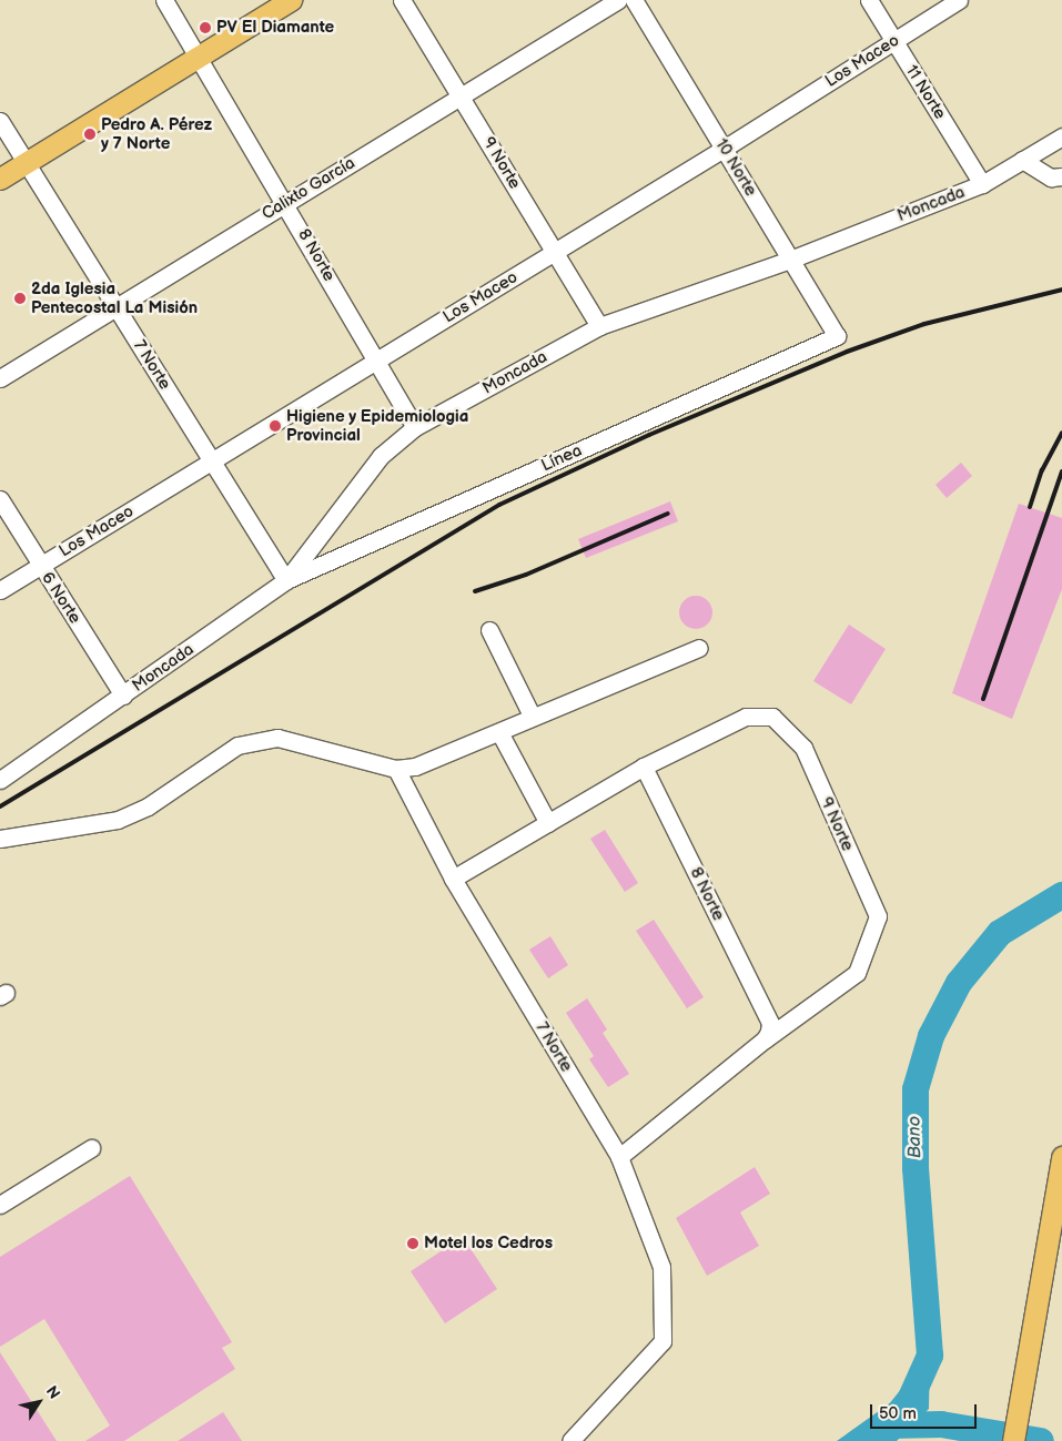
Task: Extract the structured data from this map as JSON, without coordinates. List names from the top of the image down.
{
  "streets": {
    "street": [
      "Los Maceo",
      "11 Norte",
      "9 Norte",
      "10 Norte",
      "Calixto García",
      "Moncada",
      "8 Norte",
      "7 Norte",
      "Línea",
      "6 Norte"
    ]
  },
  "crossings": [
    ["Los Maceo", "11 Norte"],
    ["Los Maceo", "9 Norte"],
    ["Los Maceo", "10 Norte"],
    ["Los Maceo", "8 Norte"],
    ["Los Maceo", "7 Norte"],
    ["Los Maceo", "6 Norte"],
    ["11 Norte", "Moncada"],
    ["9 Norte", "Calixto García"],
    ["9 Norte", "Moncada"],
    ["9 Norte", "8 Norte"],
    ["9 Norte", "7 Norte"],
    ["10 Norte", "Moncada"],
    ["10 Norte", "Línea"],
    ["Calixto García", "8 Norte"],
    ["Calixto García", "7 Norte"],
    ["Moncada", "8 Norte"],
    ["Moncada", "7 Norte"],
    ["Moncada", "Línea"],
    ["Moncada", "6 Norte"],
    ["7 Norte", "Línea"]
  ],
  "water": ["Bano"],
  "places": [
    "PV El Diamante",
    "Pedro A. Pérez y 7 Norte",
    "2da Iglesia Pentecostal La Misión",
    "Higiene y Epidemiologia Provincial",
    "Motel los Cedros"
  ],
  "scale_bar": "50 m",
  "north": "top right"
}
